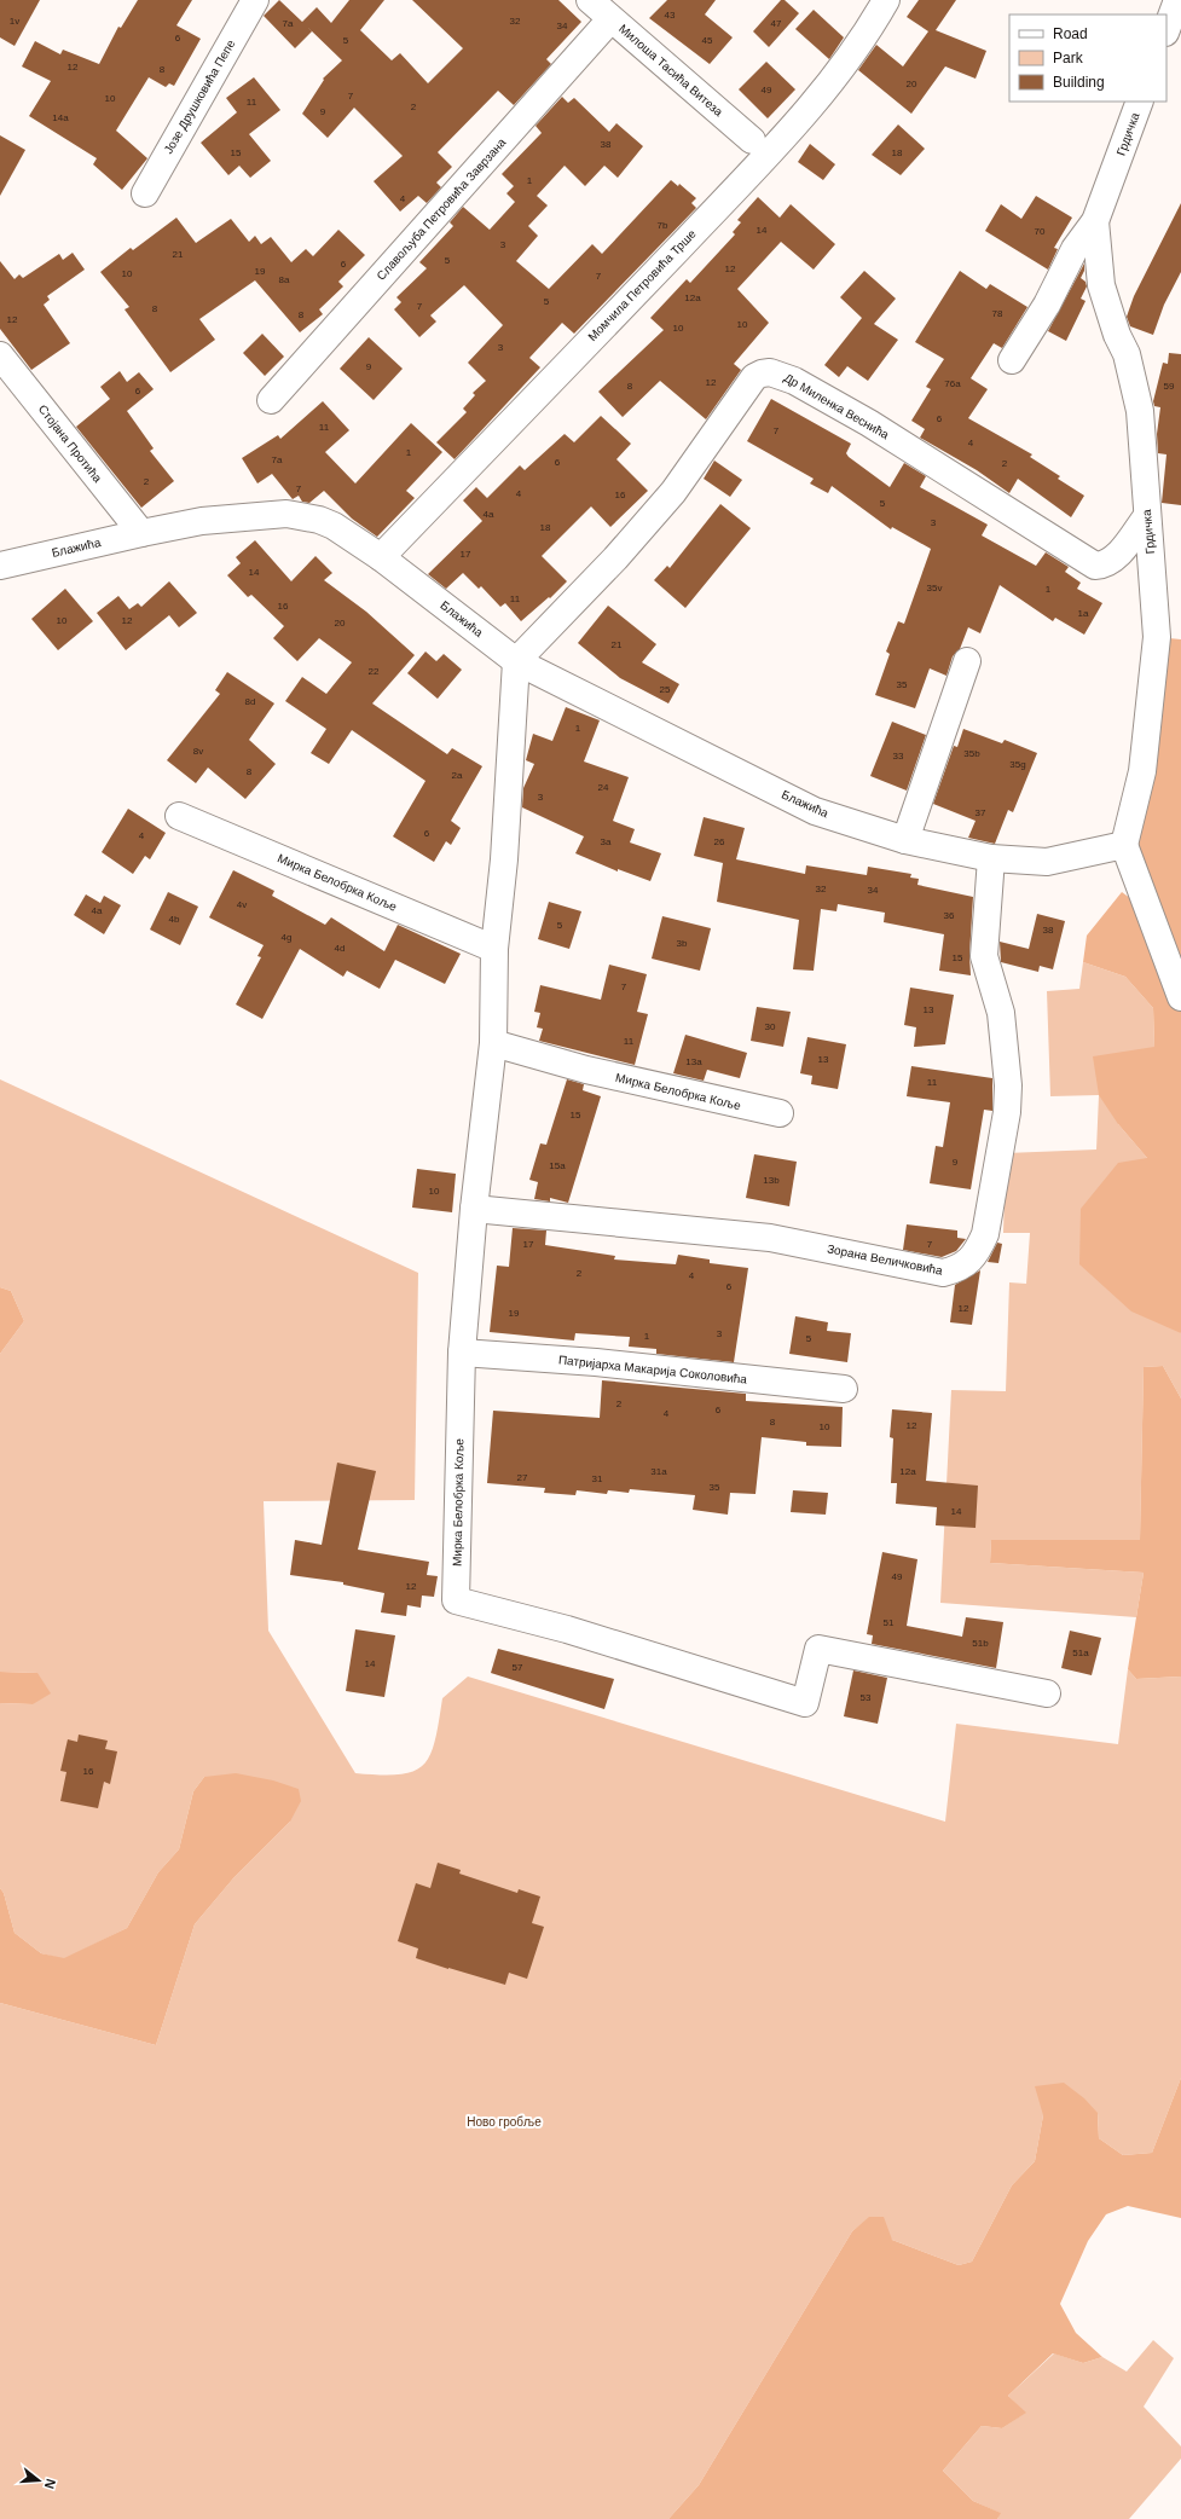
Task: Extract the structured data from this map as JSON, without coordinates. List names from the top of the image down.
{
  "streets": {
    "street": [
      "Милоша Тасића Витеза",
      "Јозе Друшковића Пепе",
      "Грдичка",
      "Славољуба Петровића Заврзана",
      "Момчила Петровића Трше",
      "Др Миленка Веснића",
      "Стојана Протића",
      "Блажића",
      "Мирка Белобрка Коље",
      "Зорана Величковића",
      "Патријарха Макарија Соколовића"
    ]
  },
  "crossings": [
    ["Милоша Тасића Витеза", "Славољуба Петровића Заврзана"],
    ["Грдичка", "Др Миленка Веснића"],
    ["Грдичка", "Блажића"],
    ["Момчила Петровића Трше", "Блажића"],
    ["Др Миленка Веснића", "Блажића"],
    ["Др Миленка Веснића", "Мирка Белобрка Коље"],
    ["Стојана Протића", "Блажића"],
    ["Блажића", "Мирка Белобрка Коље"],
    ["Блажића", "Зорана Величковића"],
    ["Мирка Белобрка Коље", "Зорана Величковића"],
    ["Мирка Белобрка Коље", "Патријарха Макарија Соколовића"]
  ],
  "parks": ["Ново гробље"],
  "house_numbers": [
    "43",
    "1v",
    "32",
    "7a",
    "47",
    "34",
    "6",
    "5",
    "45",
    "12",
    "8",
    "20",
    "49",
    "7",
    "10",
    "11",
    "2",
    "9",
    "14a",
    "38",
    "15",
    "18",
    "1",
    "4",
    "7b",
    "14",
    "70",
    "3",
    "21",
    "5",
    "6",
    "12",
    "19",
    "10",
    "7",
    "8a",
    "12a",
    "5",
    "7",
    "8",
    "78",
    "8",
    "12",
    "10",
    "10",
    "3",
    "9",
    "12",
    "76a",
    "8",
    "59",
    "6",
    "6",
    "11",
    "7",
    "4",
    "1",
    "7a",
    "6",
    "2",
    "2",
    "7",
    "4",
    "16",
    "5",
    "4a",
    "3",
    "18",
    "17",
    "14",
    "35v",
    "1",
    "11",
    "16",
    "1a",
    "10",
    "12",
    "20",
    "21",
    "22",
    "35",
    "25",
    "8d",
    "1",
    "8v",
    "35b",
    "33",
    "35g",
    "8",
    "2a",
    "24",
    "3",
    "37",
    "6",
    "4",
    "3a",
    "26",
    "32",
    "34",
    "4v",
    "4a",
    "36",
    "4b",
    "5",
    "38",
    "4g",
    "3b",
    "4d",
    "15",
    "7",
    "13",
    "30",
    "11",
    "13",
    "13a",
    "11",
    "15",
    "9",
    "15a",
    "13b",
    "10",
    "17",
    "7",
    "2",
    "4",
    "6",
    "12",
    "19",
    "3",
    "1",
    "5",
    "2",
    "6",
    "4",
    "8",
    "12",
    "10",
    "31a",
    "12a",
    "27",
    "31",
    "35",
    "14",
    "49",
    "12",
    "51",
    "51b",
    "51a",
    "14",
    "57",
    "53",
    "16"
  ],
  "legend": ["Road", "Park", "Building"],
  "north": "right"
}
